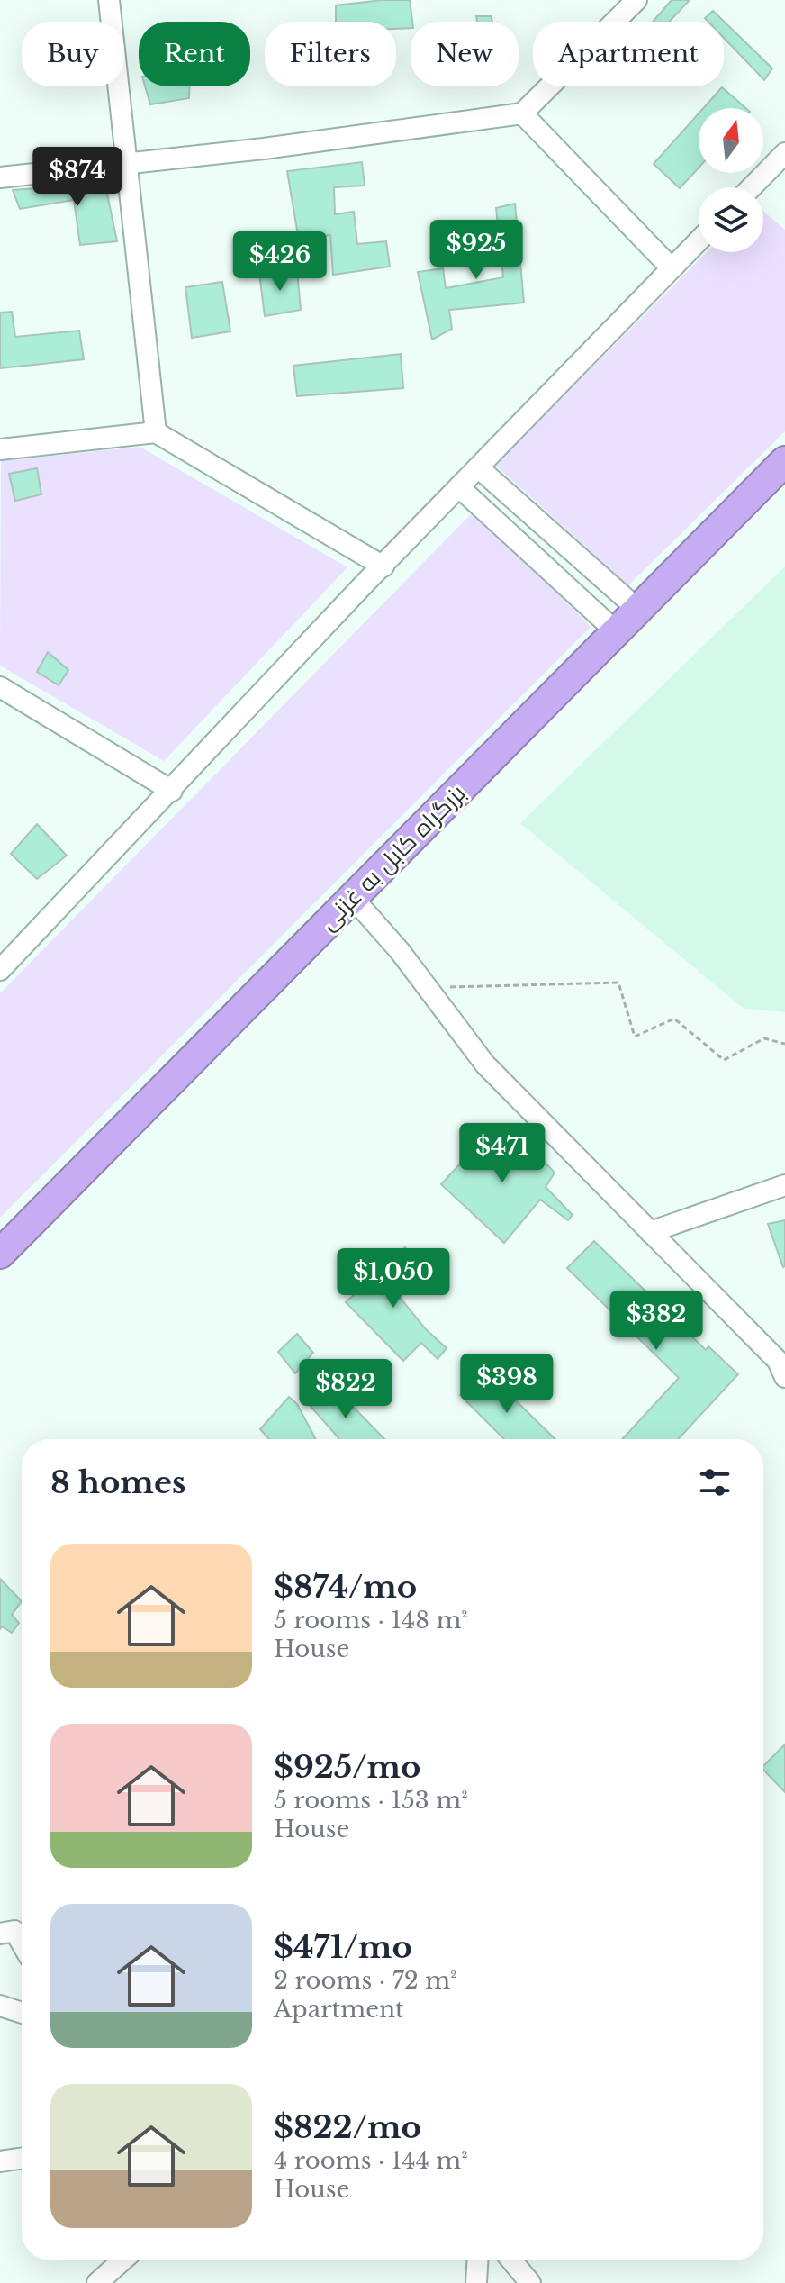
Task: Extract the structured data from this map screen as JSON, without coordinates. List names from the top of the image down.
{
  "streets": {
    "highway": ["بزرگراه کابل به غزنی"]
  },
  "north": "top",
  "page": {
    "chip": [
      "Buy",
      "Rent",
      "Filters",
      "New",
      "Apartment"
    ],
    "price": [
      "$874",
      "$925",
      "$426",
      "$471",
      "$1,050",
      "$382",
      "$398",
      "$822"
    ],
    "heading": "8 homes",
    "list": [
      {
        "name": "$874/mo",
        "note": "5 rooms · 148 m² · House"
      },
      {
        "name": "$925/mo",
        "note": "5 rooms · 153 m² · House"
      },
      {
        "name": "$471/mo",
        "note": "2 rooms · 72 m² · Apartment"
      },
      {
        "name": "$822/mo",
        "note": "4 rooms · 144 m² · House"
      }
    ]
  }
}
